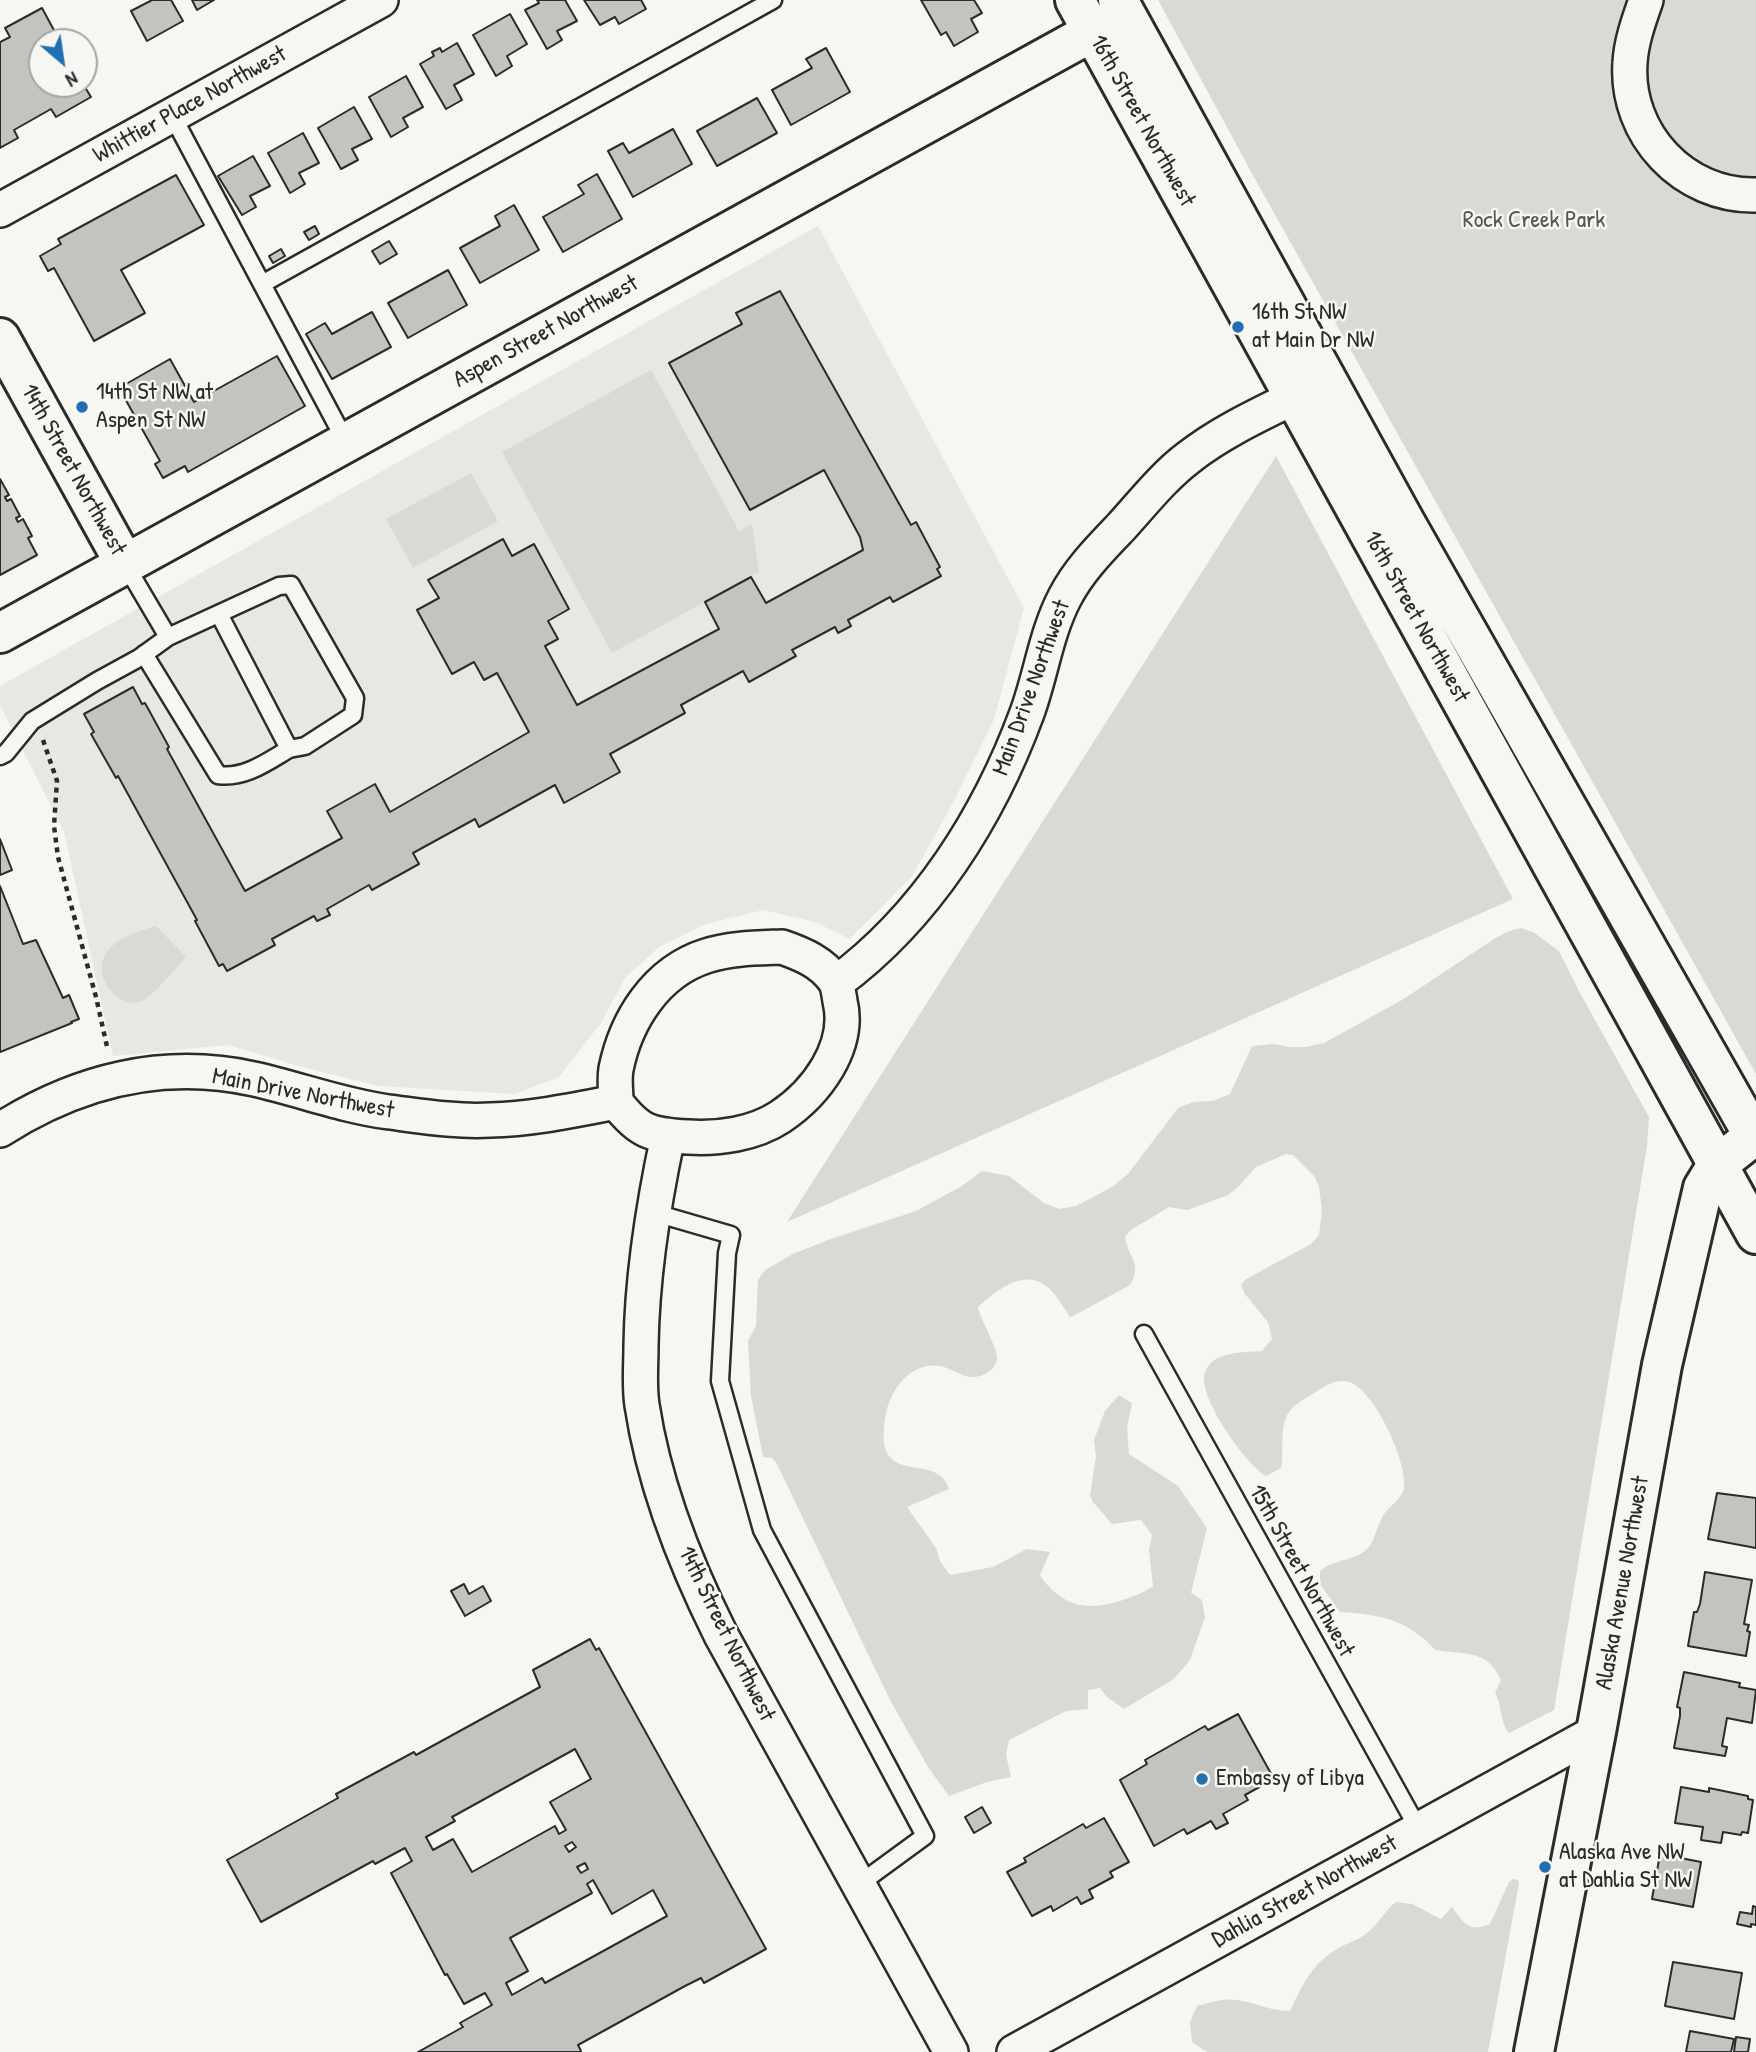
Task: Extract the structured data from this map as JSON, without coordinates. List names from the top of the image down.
{
  "streets": {
    "main road": [
      "16th Street Northwest",
      "Aspen Street Northwest",
      "14th Street Northwest",
      "Alaska Avenue Northwest"
    ],
    "street": ["Whittier Place Northwest", "Main Drive Northwest", "Dahlia Street Northwest"],
    "lane": ["15th Street Northwest"]
  },
  "crossings": [
    ["16th Street Northwest", "Aspen Street Northwest"],
    ["16th Street Northwest", "Main Drive Northwest"],
    ["16th Street Northwest", "Alaska Avenue Northwest"],
    ["Aspen Street Northwest", "14th Street Northwest"],
    ["14th Street Northwest", "Main Drive Northwest"],
    ["15th Street Northwest", "Dahlia Street Northwest"],
    ["Alaska Avenue Northwest", "Dahlia Street Northwest"]
  ],
  "parks": ["Rock Creek Park"],
  "places": [
    "16th St NW at Main Dr NW",
    "14th St NW at Aspen St NW",
    "Embassy of Libya",
    "Alaska Ave NW at Dahlia St NW"
  ],
  "north": "bottom right"
}
